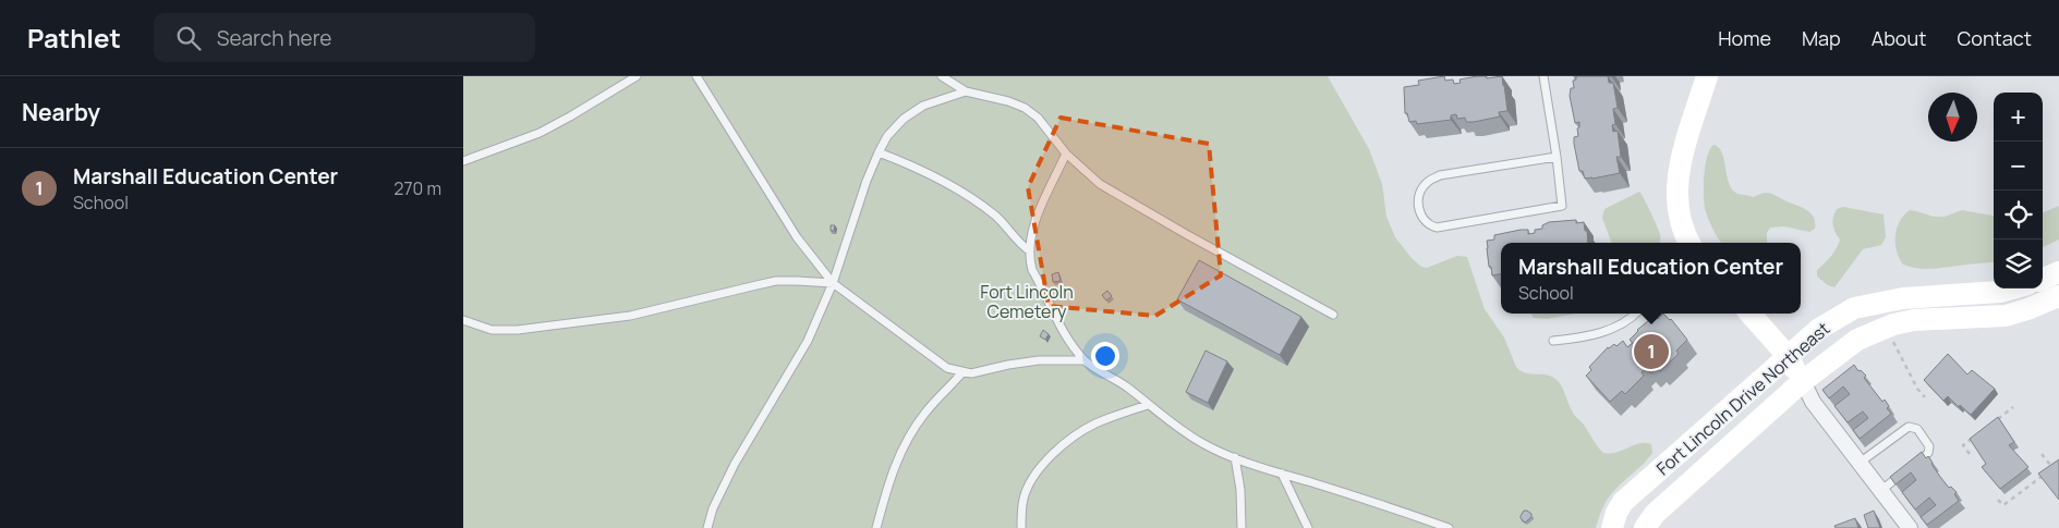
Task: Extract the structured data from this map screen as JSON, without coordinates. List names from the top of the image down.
{
  "streets": {
    "street": ["Fort Lincoln Drive Northeast"]
  },
  "parks": ["Fort Lincoln Cemetery"],
  "north": "bottom",
  "page": {
    "header": "Pathlet",
    "search": "Search here",
    "nav": [
      "Home",
      "Map",
      "About",
      "Contact"
    ],
    "heading": "Nearby",
    "map_buttons": ["+", "−"],
    "list": [
      {
        "mark": "1",
        "name": "Marshall Education Center",
        "note": "School",
        "value": "270 m"
      }
    ],
    "popup": ["Marshall Education Center", "School"],
    "pins": "1"
  }
}
